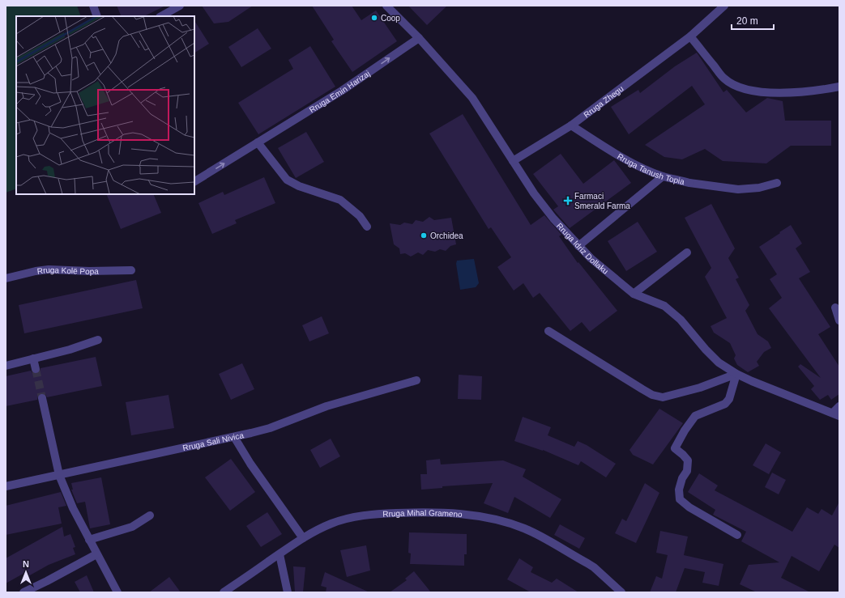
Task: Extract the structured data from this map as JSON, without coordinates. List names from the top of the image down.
{
  "streets": {
    "street": [
      "Rruga Emin Harizaj",
      "Rruga Zhegu",
      "Rruga Tanush Topia",
      "Rruga Idriz Dollaku",
      "Rruga Kolë Popa",
      "Rruga Sali Nivica",
      "Rruga Mihal Grameno"
    ]
  },
  "crossings": [
    ["Rruga Emin Harizaj", "Rruga Idriz Dollaku"],
    ["Rruga Zhegu", "Rruga Tanush Topia"],
    ["Rruga Zhegu", "Rruga Idriz Dollaku"]
  ],
  "one_way": ["Rruga Emin Harizaj"],
  "places": {
    "other": ["Coop", "Orchidea"],
    "health": ["Farmaci Smerald Farma"]
  },
  "scale_bar": "20 m",
  "north": "top"
}
